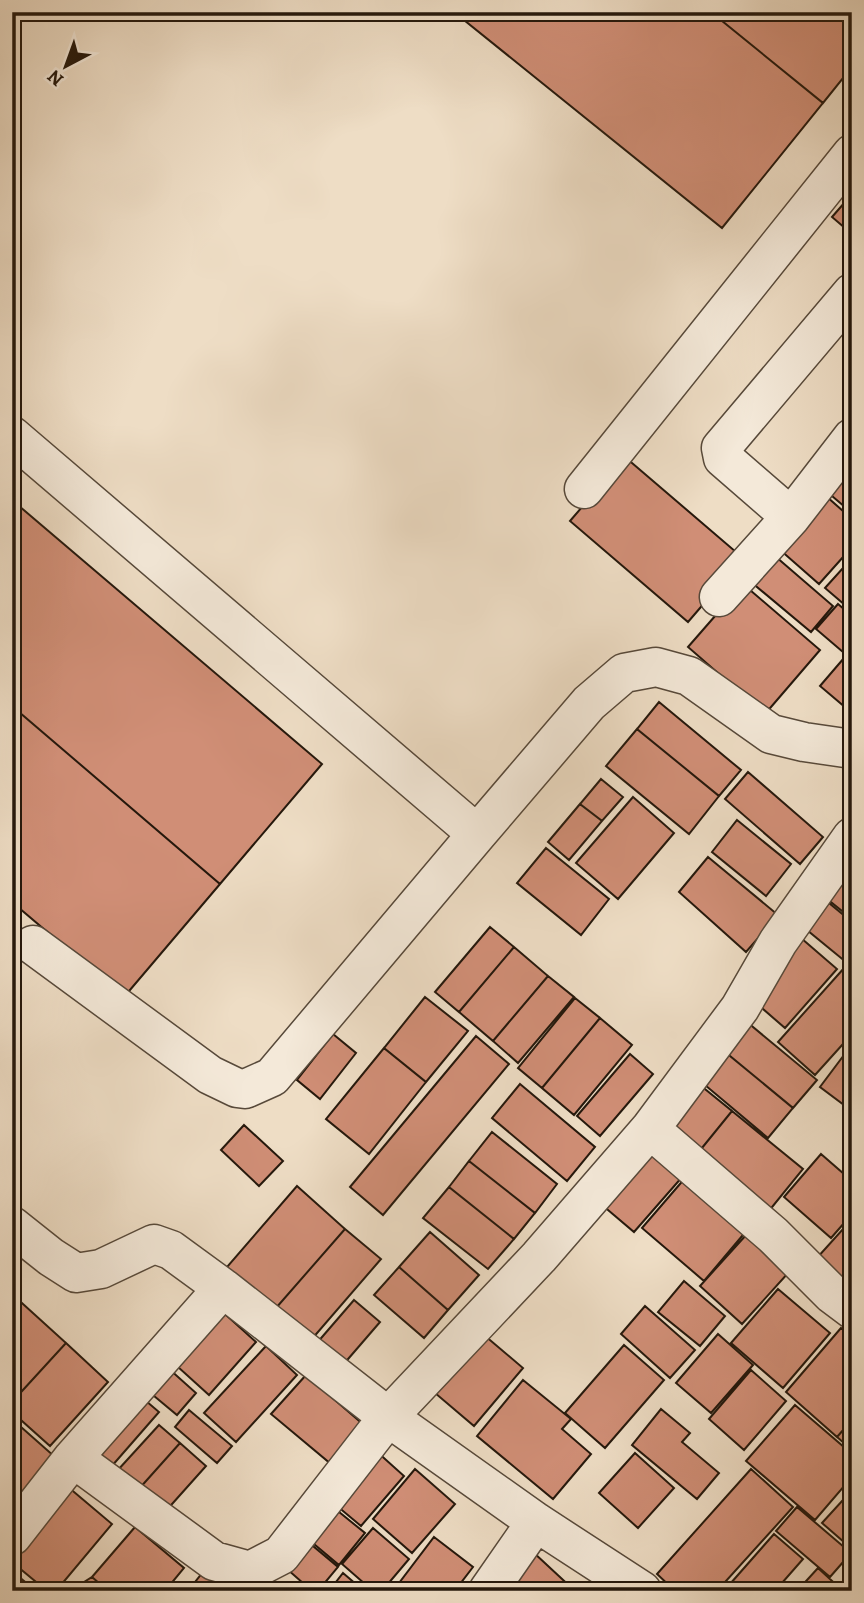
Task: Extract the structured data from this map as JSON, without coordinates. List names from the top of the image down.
{
  "north": "bottom left"
}
